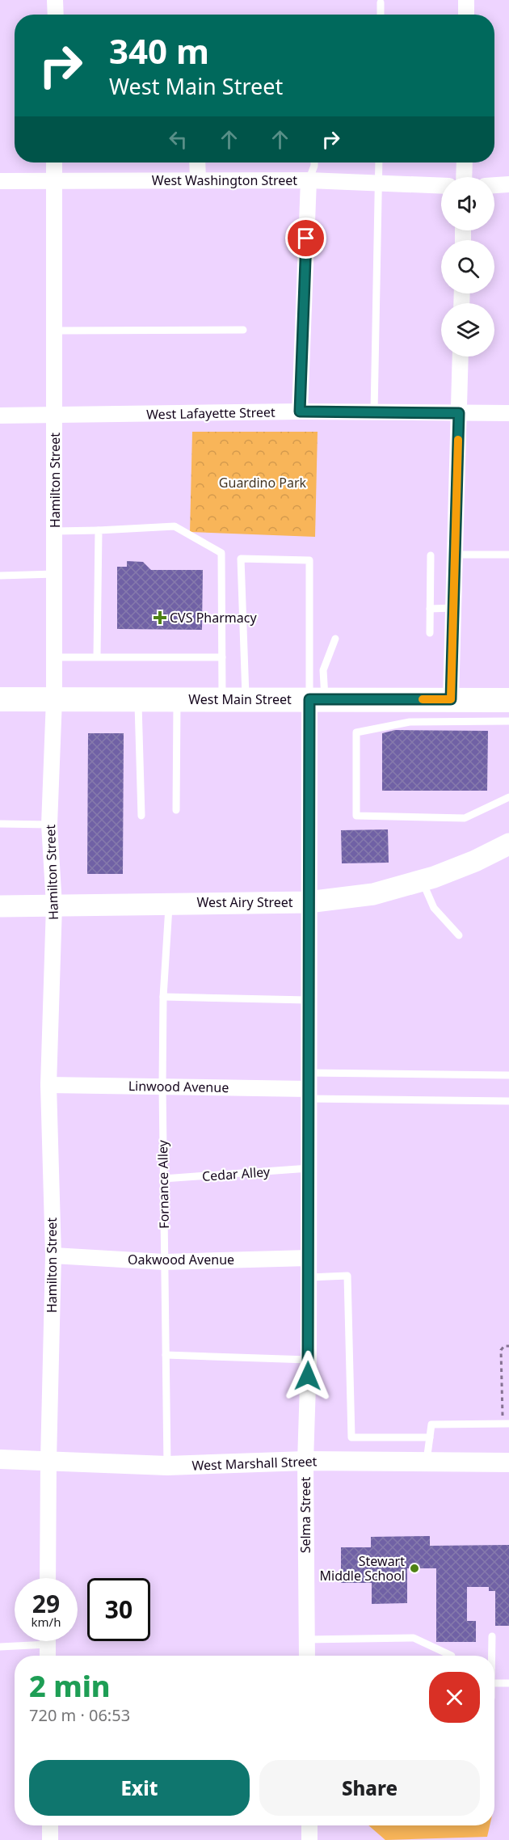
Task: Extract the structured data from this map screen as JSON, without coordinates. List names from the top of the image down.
{
  "streets": {
    "main road": ["West Main Street", "West Airy Street"],
    "street": [
      "West Washington Street",
      "West Lafayette Street",
      "Hamilton Street",
      "Linwood Avenue",
      "Oakwood Avenue",
      "West Marshall Street",
      "Selma Street"
    ],
    "lane": ["Cedar Alley", "Fornance Alley"]
  },
  "crossings": [
    ["West Washington Street", "Hamilton Street"],
    ["West Lafayette Street", "Hamilton Street"],
    ["Hamilton Street", "West Main Street"],
    ["Hamilton Street", "West Airy Street"],
    ["Hamilton Street", "Linwood Avenue"],
    ["Hamilton Street", "Oakwood Avenue"],
    ["Hamilton Street", "West Marshall Street"],
    ["West Main Street", "Selma Street"],
    ["West Airy Street", "Fornance Alley"],
    ["West Airy Street", "Selma Street"],
    ["Linwood Avenue", "Fornance Alley"],
    ["Linwood Avenue", "Selma Street"],
    ["Cedar Alley", "Fornance Alley"],
    ["Cedar Alley", "Selma Street"],
    ["Fornance Alley", "Oakwood Avenue"],
    ["Fornance Alley", "West Marshall Street"],
    ["Oakwood Avenue", "Selma Street"],
    ["West Marshall Street", "Selma Street"]
  ],
  "parks": ["Guardino Park"],
  "places": {
    "health": ["CVS Pharmacy"],
    "other": ["Stewart Middle School"]
  },
  "page": {
    "turn": ["340 m", "West Main Street"],
    "speed": "29 km/h",
    "limit": "30",
    "heading": ["2 min", "720 m · 06:53"],
    "buttons": ["Exit", "Share"]
  }
}
